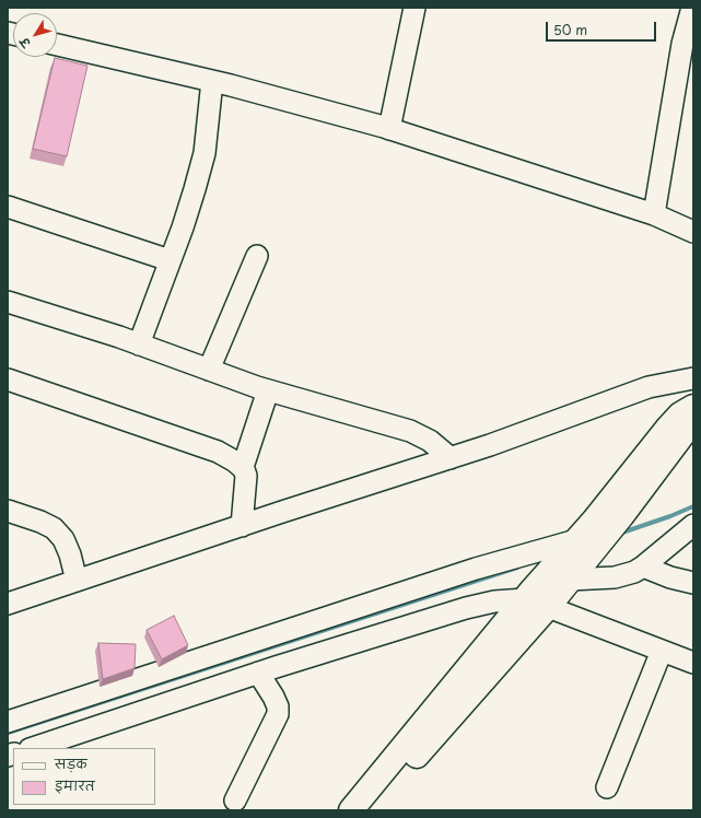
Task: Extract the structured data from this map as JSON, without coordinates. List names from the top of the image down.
{
  "legend": ["सड़क", "इमारत"],
  "scale_bar": "50 m",
  "north": "bottom left"
}
